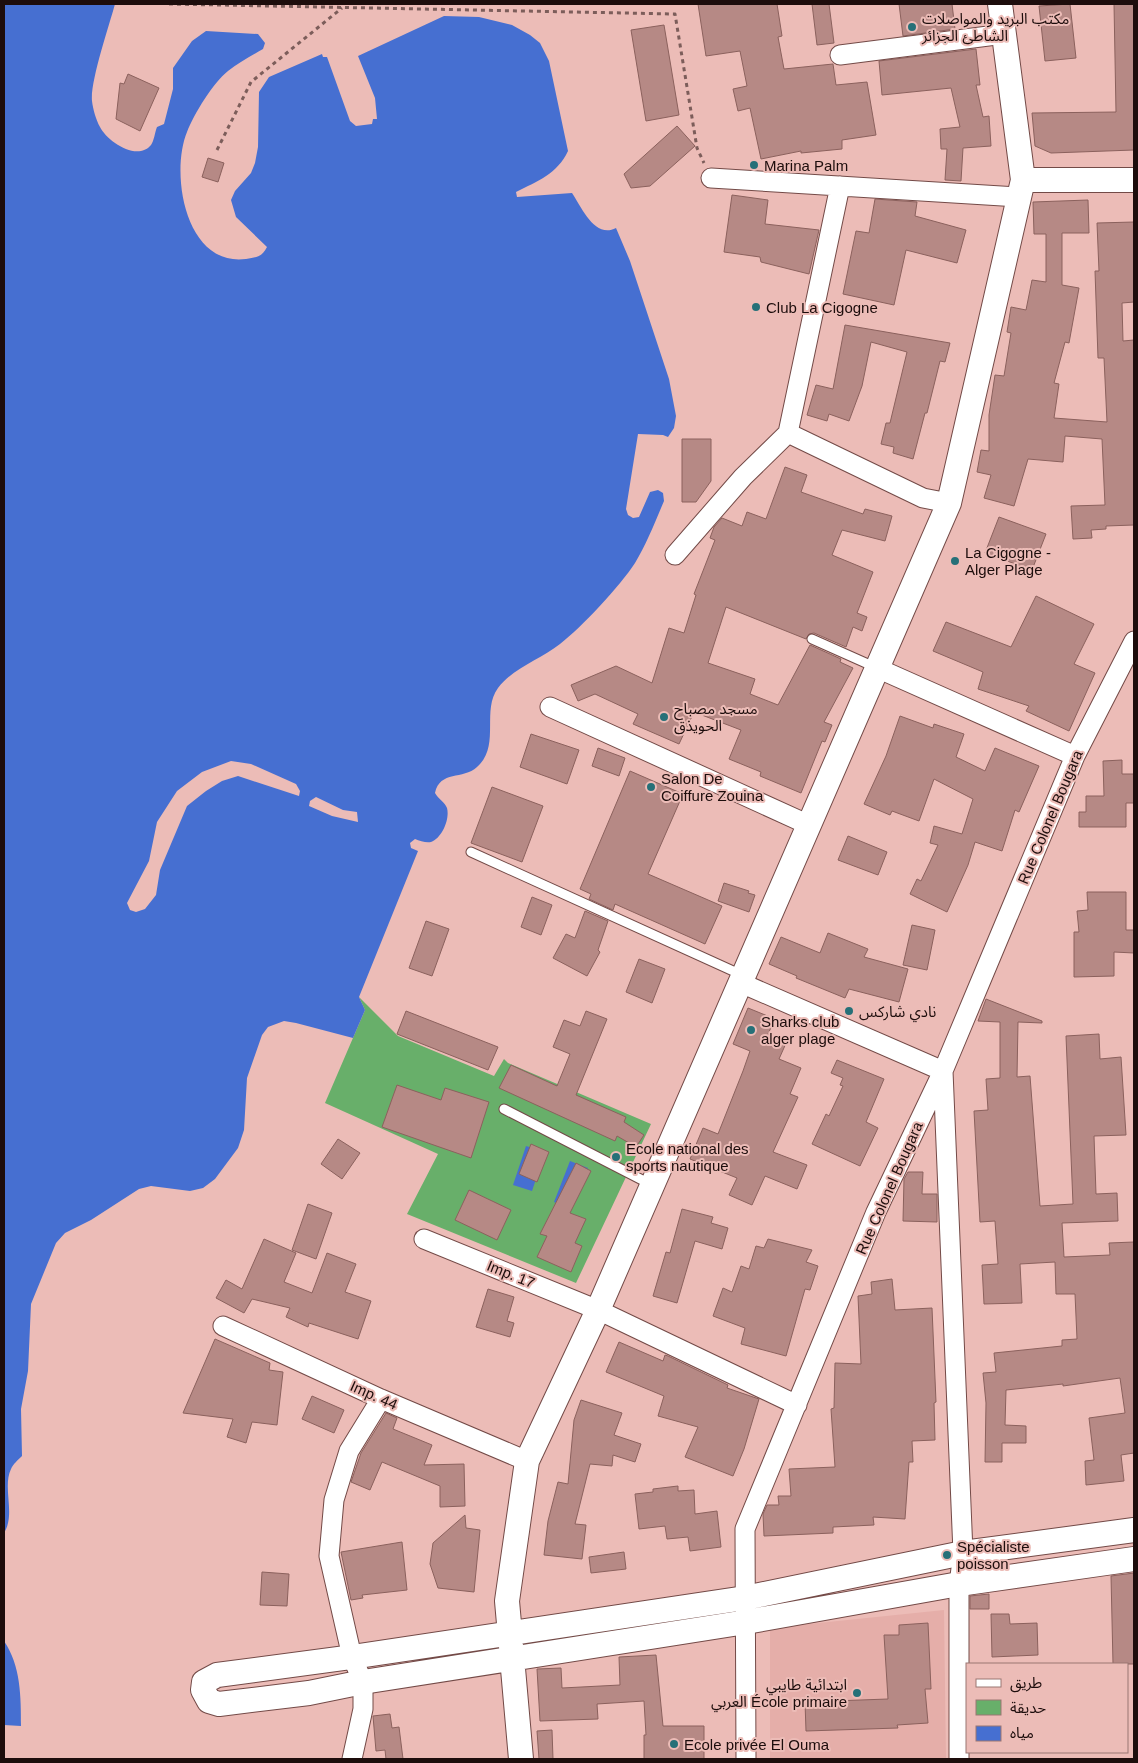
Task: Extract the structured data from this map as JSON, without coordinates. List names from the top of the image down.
{
  "streets": {
    "street": ["Rue Colonel Bougara", "Imp. 17", "Imp. 44"]
  },
  "crossings": [
    ["Rue Colonel Bougara", "Imp. 17"]
  ],
  "places": [
    "مكتب البريد والمواصلات الشاطئ الجزائر",
    "Marina Palm",
    "Club La Cigogne",
    "La Cigogne - Alger Plage",
    "مسجد مصباح الحويذق",
    "Salon De Coiffure Zouina",
    "نادي شاركس",
    "Sharks club alger plage",
    "Ecole national des sports nautique",
    "Spécialiste poisson",
    "ابتدائية طايبي العربي École primaire",
    "Ecole privée El Ouma"
  ],
  "legend": ["طريق", "حديقة", "مياه"]
}
